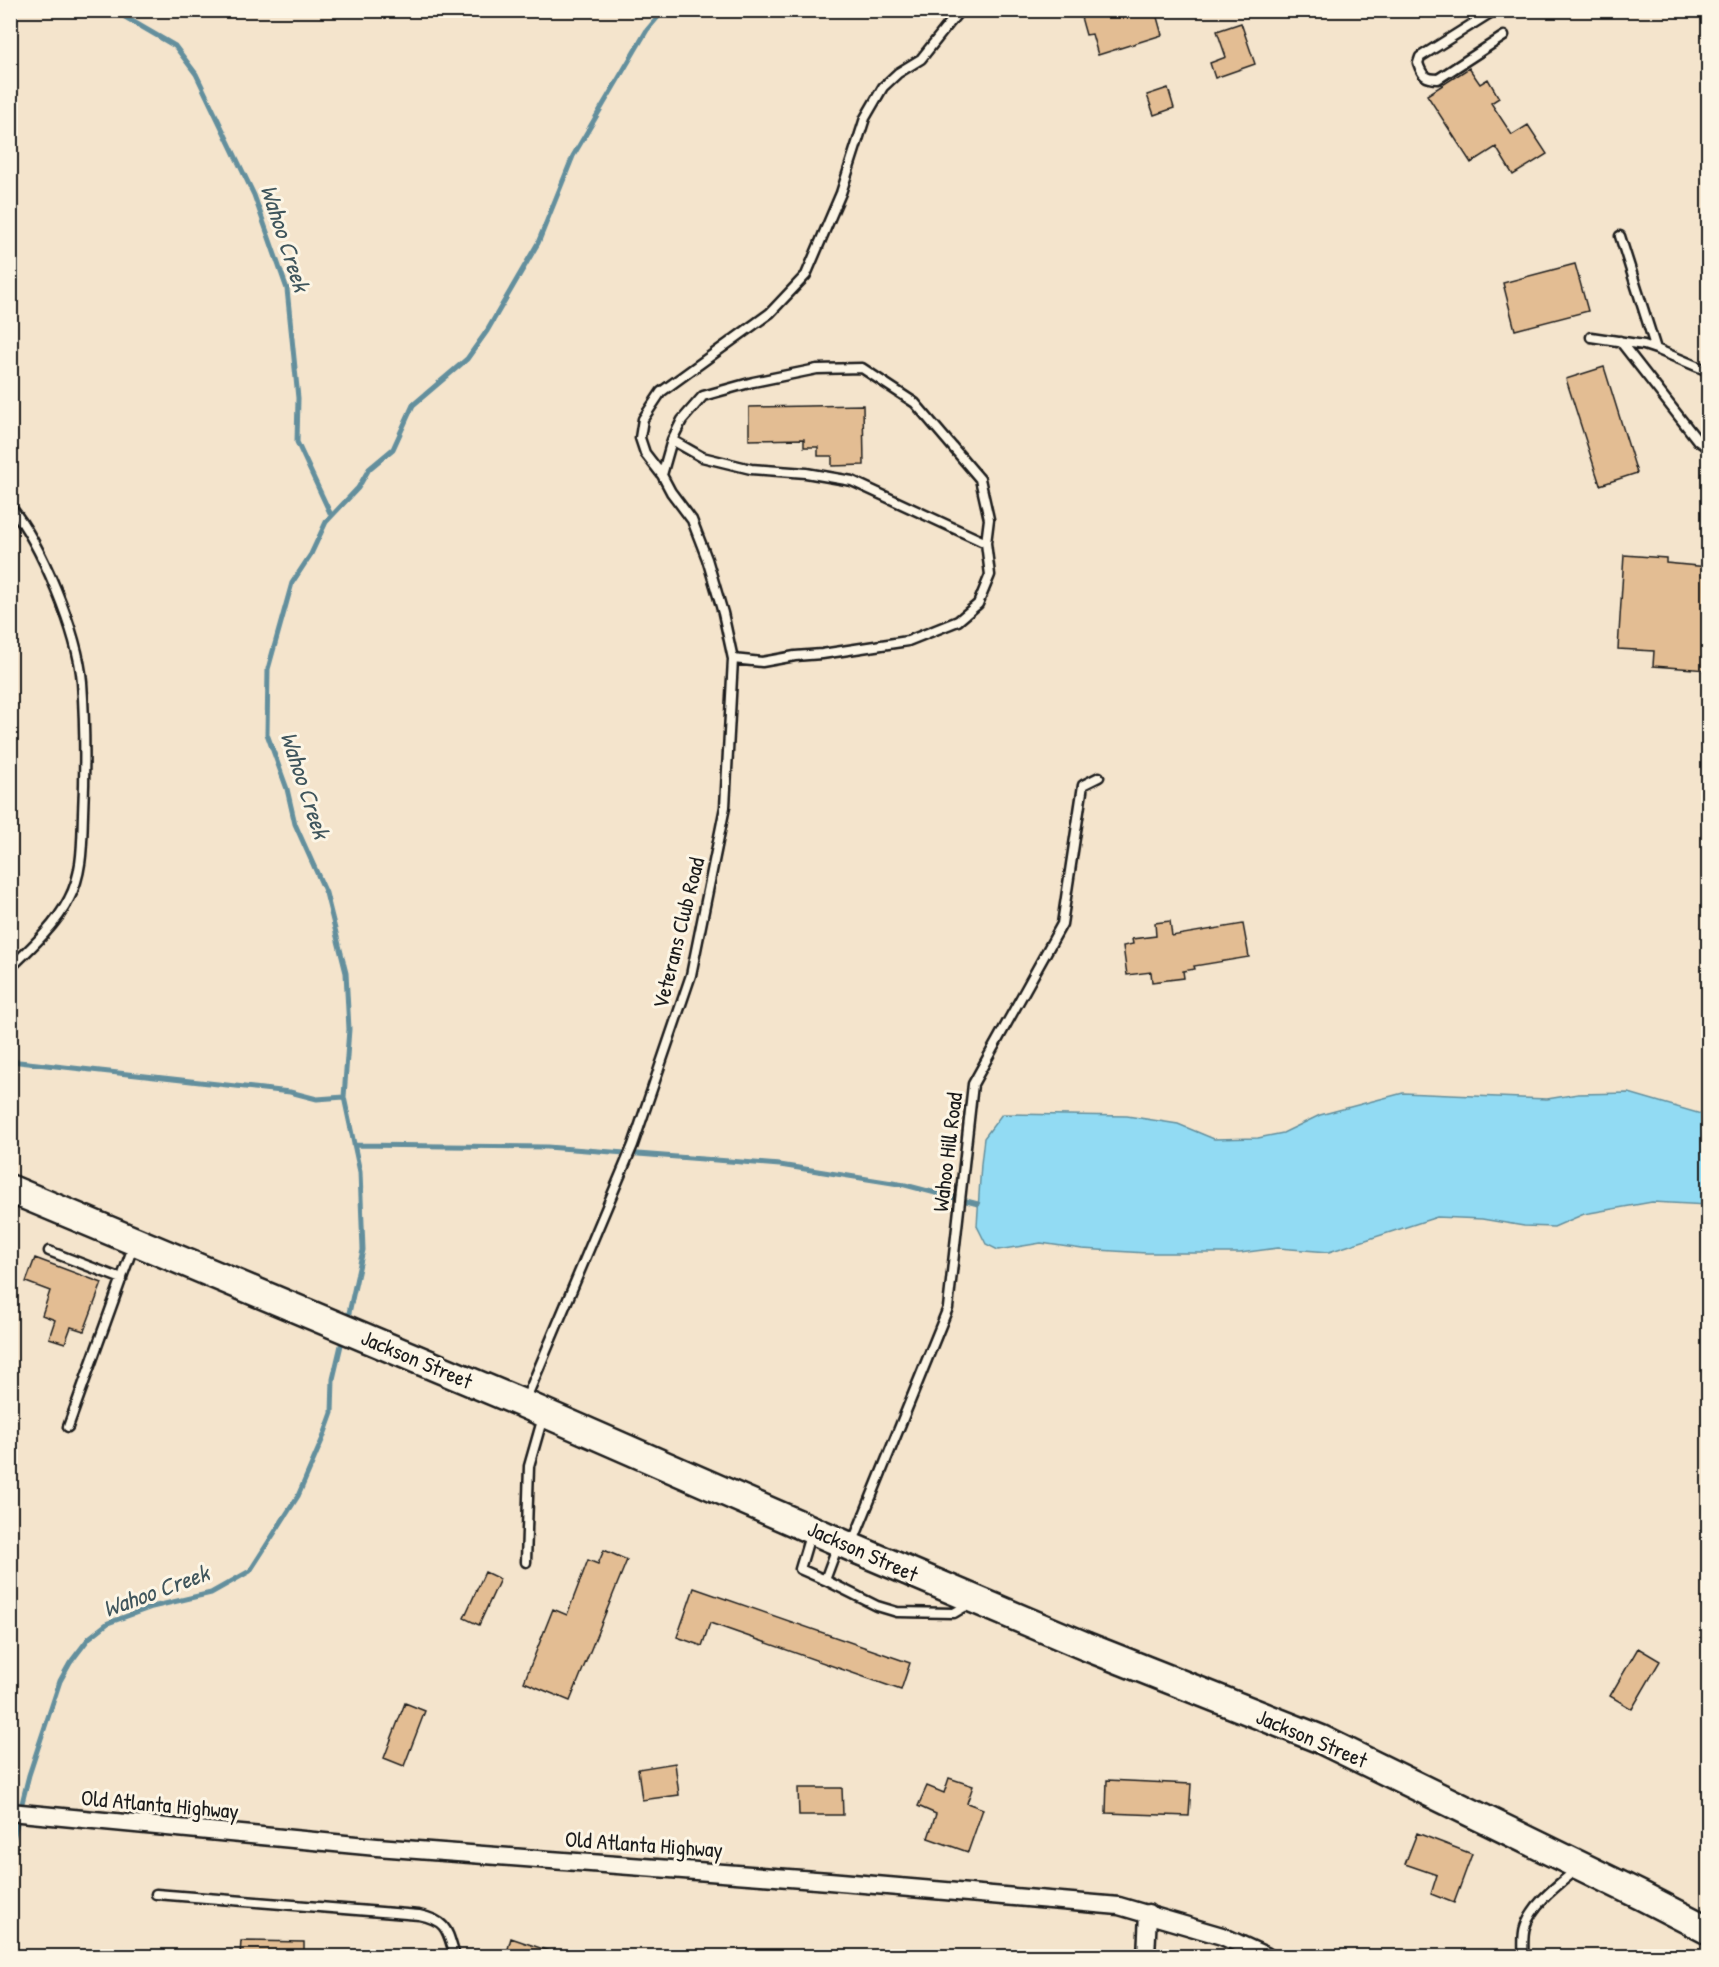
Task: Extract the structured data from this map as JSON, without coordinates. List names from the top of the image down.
{
  "streets": {
    "main road": ["Jackson Street"],
    "street": ["Old Atlanta Highway"],
    "lane": ["Veterans Club Road", "Wahoo Hill Road"]
  },
  "crossings": [
    ["Veterans Club Road", "Jackson Street"],
    ["Wahoo Hill Road", "Jackson Street"]
  ],
  "water": ["Wahoo Creek"]
}
